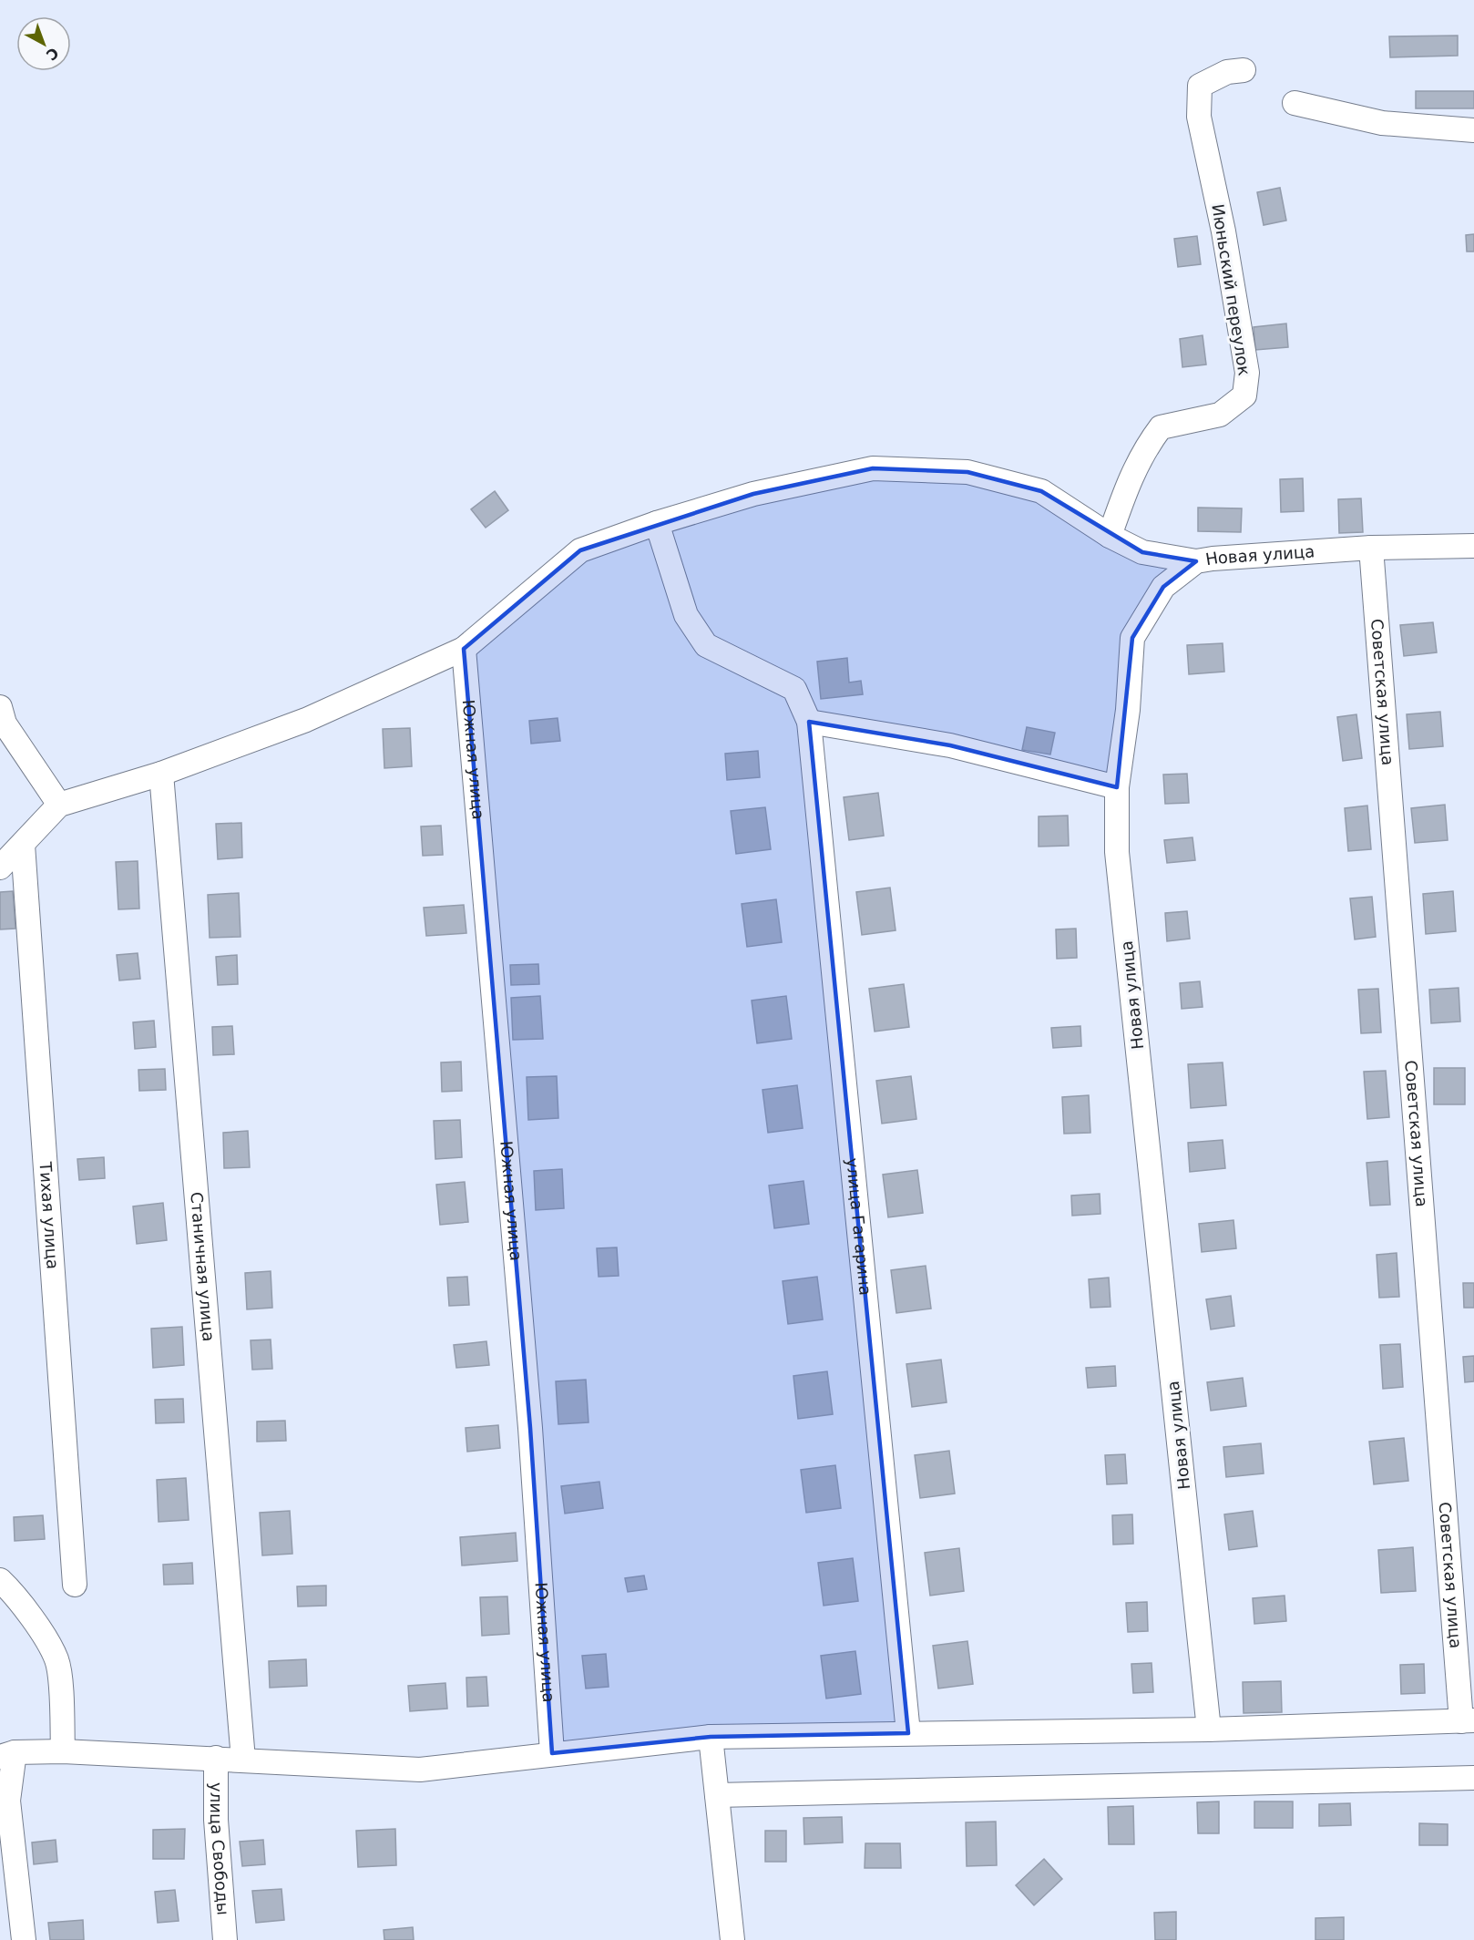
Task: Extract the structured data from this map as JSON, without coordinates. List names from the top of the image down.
{
  "streets": {
    "street": [
      "Июньский переулок",
      "Новая улица",
      "Советская улица",
      "Южная улица",
      "Тихая улица",
      "улица Гагарина",
      "Станичная улица",
      "улица Свободы"
    ]
  },
  "crossings": [
    ["Новая улица", "Советская улица"]
  ],
  "north": "bottom right"
}
